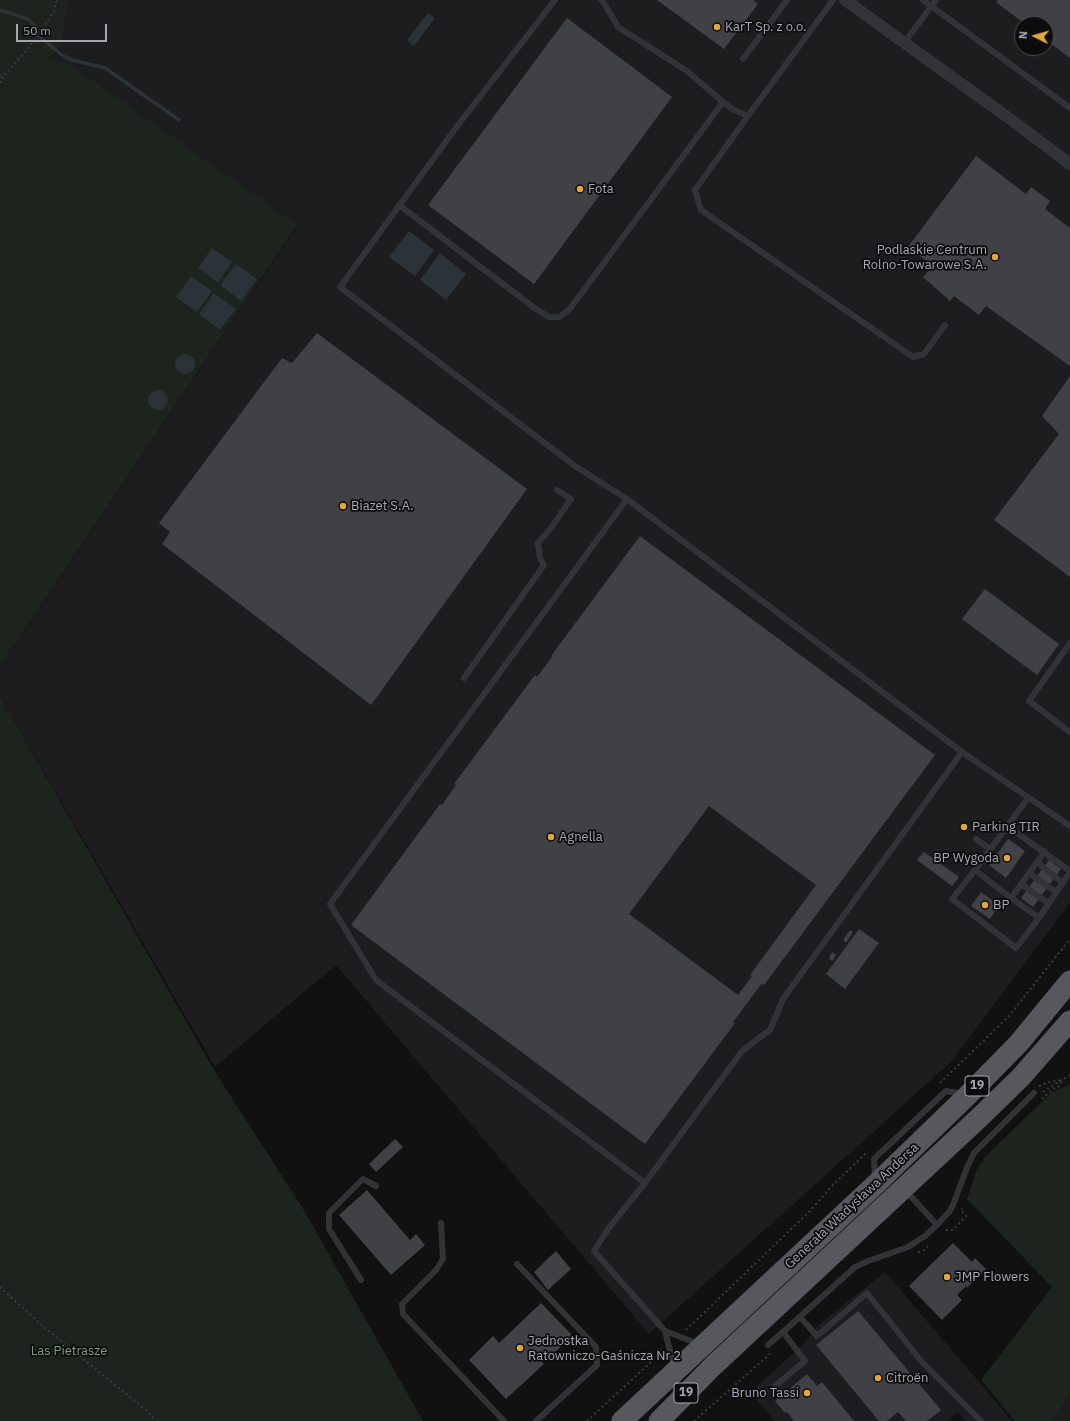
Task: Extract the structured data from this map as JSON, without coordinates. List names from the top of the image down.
{
  "streets": {
    "highway": ["19", "Generała Władysława Andersa"]
  },
  "parks": ["Las Pietrasze"],
  "places": [
    "KarT Sp. z o.o.",
    "Fota",
    "Podlaskie Centrum Rolno-Towarowe S.A.",
    "Biazet S.A.",
    "Parking TIR",
    "Agnella",
    "BP Wygoda",
    "BP",
    "JMP Flowers",
    "Jednostka Ratowniczo-Gaśnicza Nr 2",
    "Citroën",
    "Bruno Tassi"
  ],
  "scale_bar": "50 m",
  "north": "left"
}
